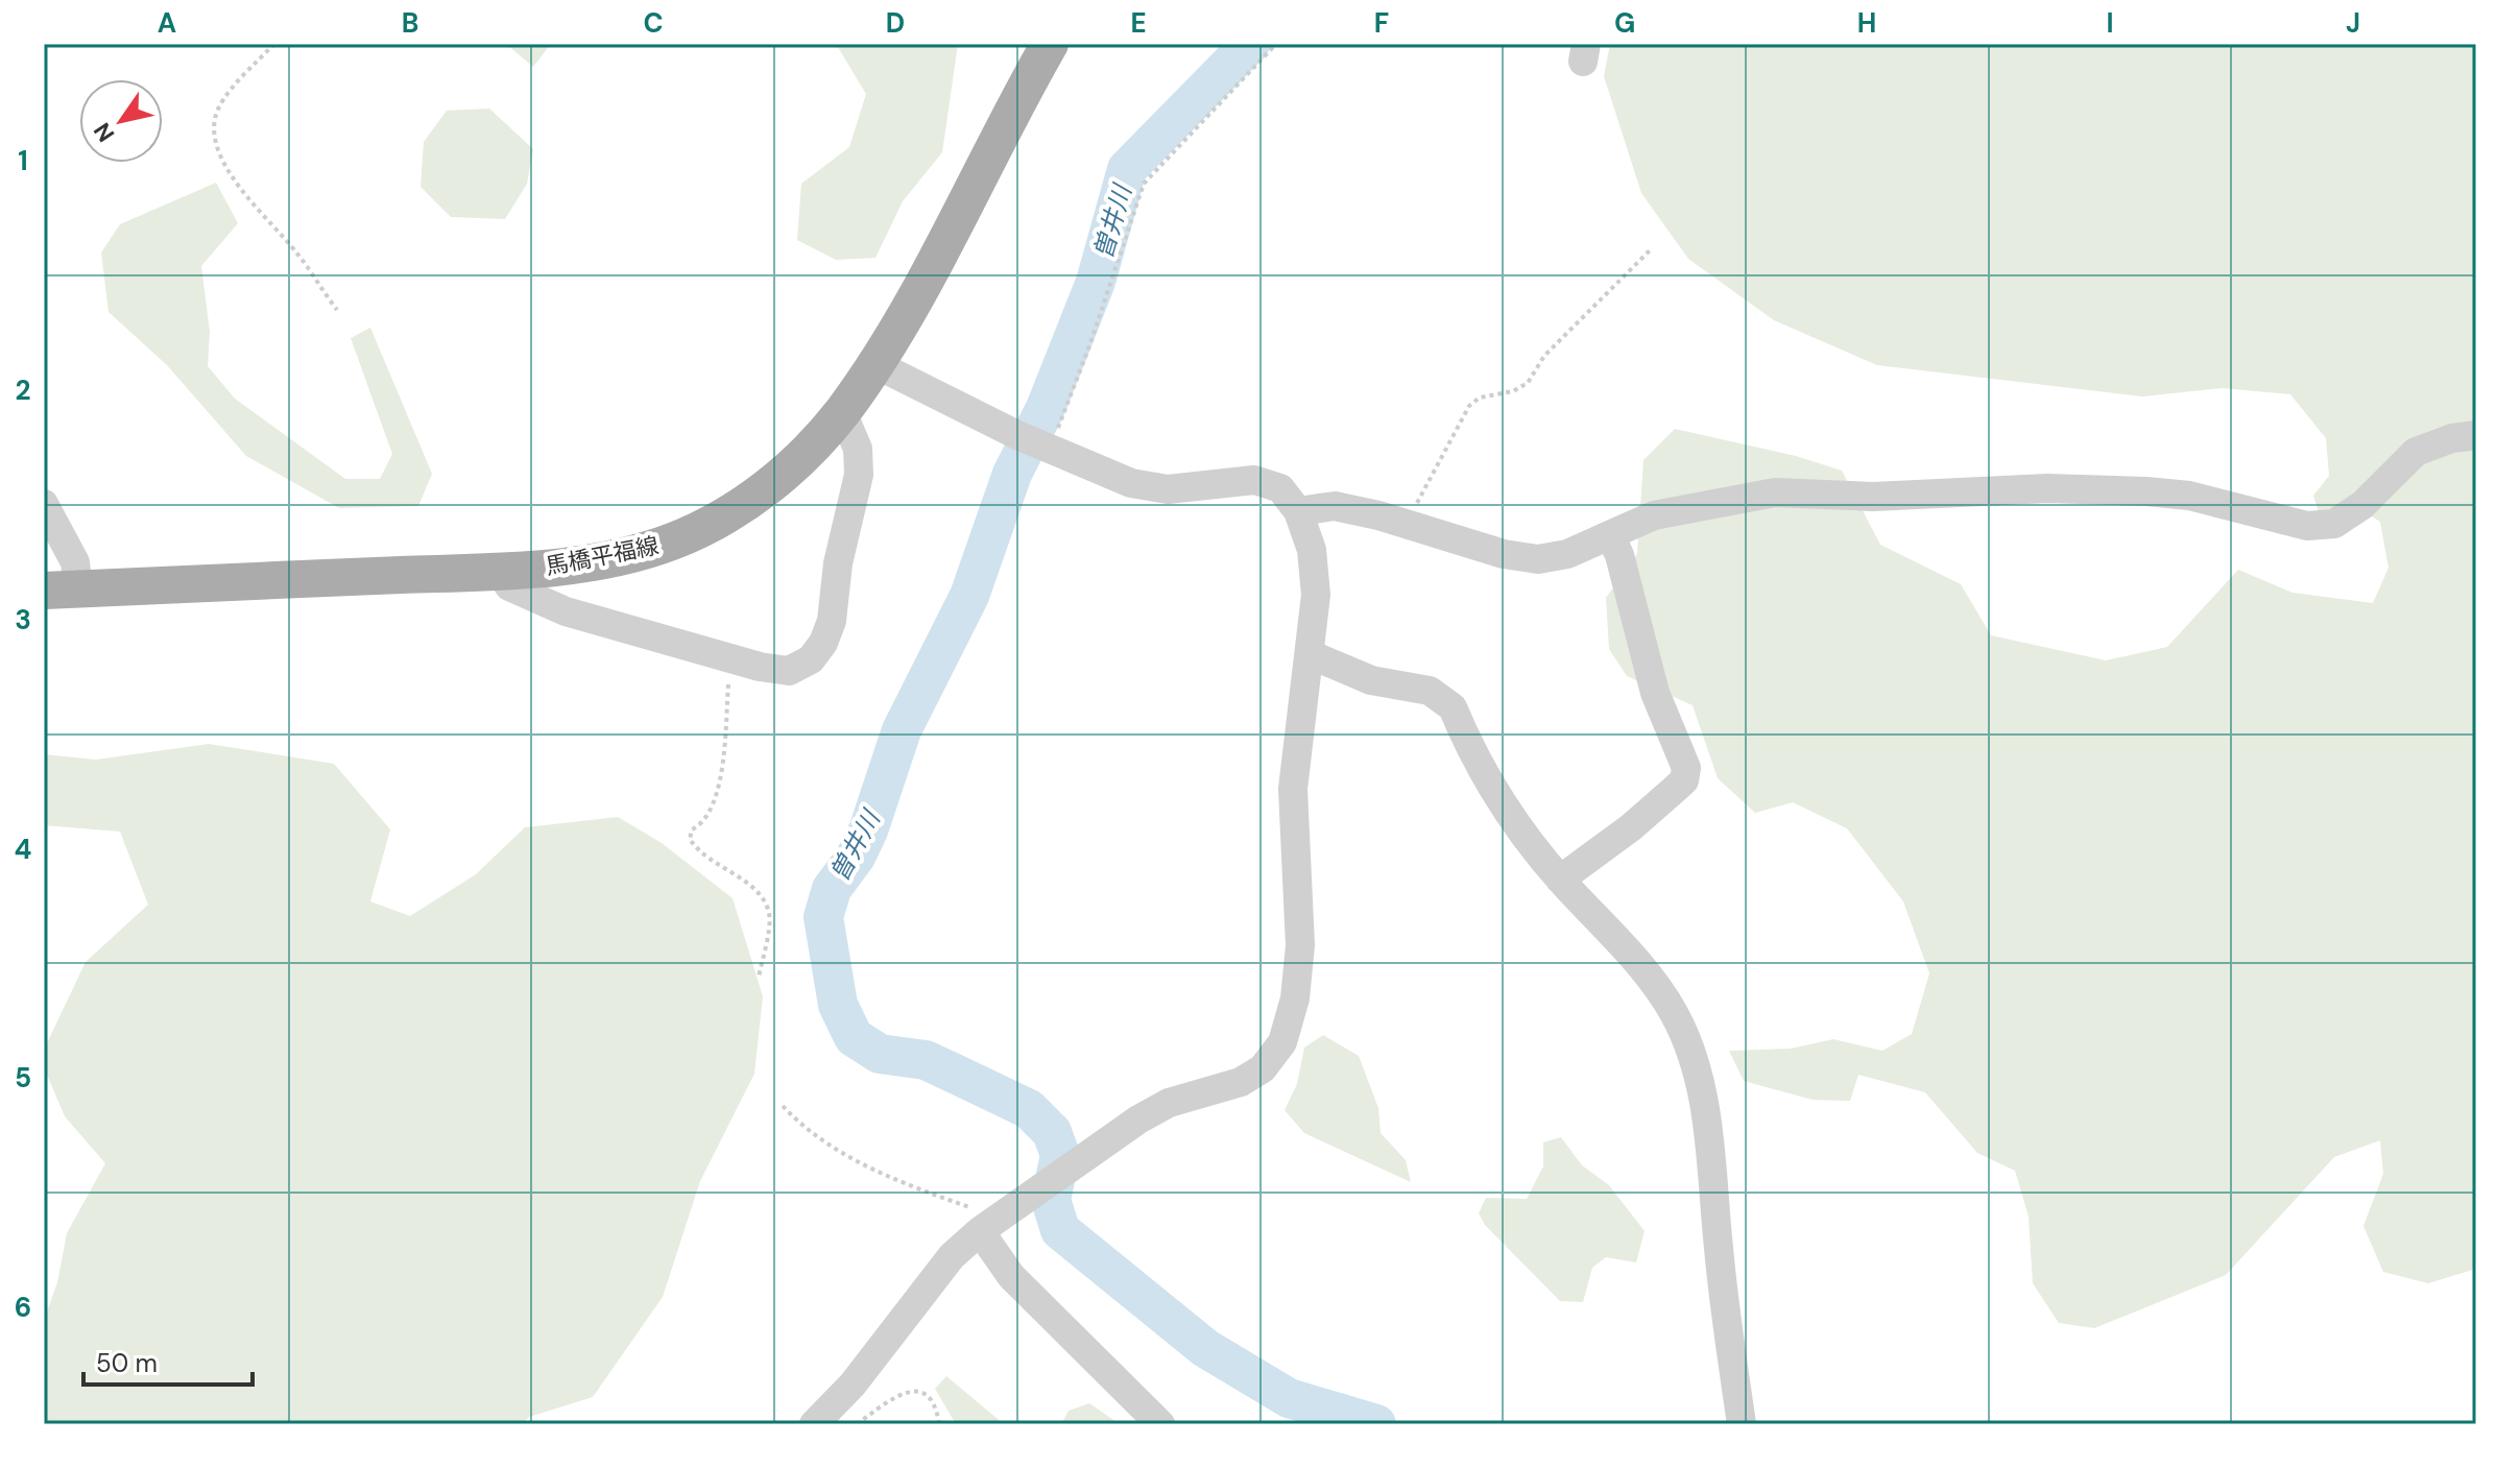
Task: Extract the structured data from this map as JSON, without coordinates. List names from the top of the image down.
{
  "streets": {
    "main road": ["馬橋平福線"]
  },
  "water": ["曽井川"],
  "scale_bar": "50 m",
  "north": "bottom left",
  "grid": {
    "columns": [
      "A",
      "B",
      "C",
      "D",
      "E",
      "F",
      "G",
      "H",
      "I",
      "J"
    ],
    "rows": [
      "1",
      "2",
      "3",
      "4",
      "5",
      "6"
    ]
  }
}
